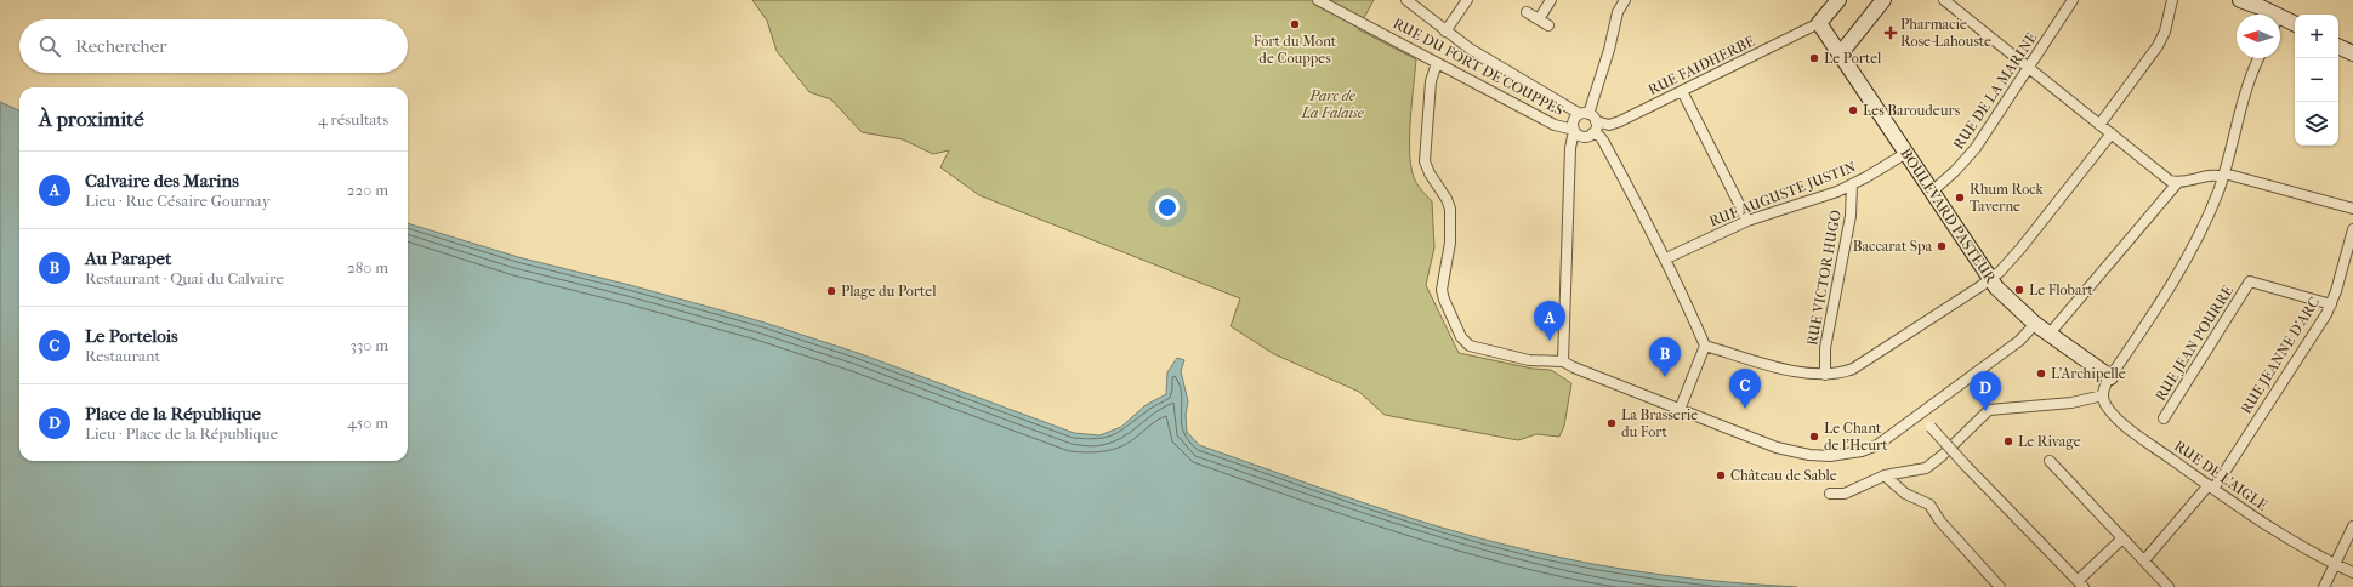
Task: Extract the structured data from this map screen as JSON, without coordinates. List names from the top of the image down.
{
  "streets": {
    "street": [
      "RUE FAIDHERBE",
      "RUE DU FORT DE COUPPES",
      "RUE DE LA MARINE",
      "RUE AUGUSTE JUSTIN",
      "BOULEVARD PASTEUR",
      "RUE VICTOR HUGO",
      "RUE JEAN POURRE",
      "RUE JEANNE D'ARC",
      "RUE DE L'AIGLE"
    ]
  },
  "crossings": [
    ["RUE FAIDHERBE", "RUE DU FORT DE COUPPES"],
    ["RUE FAIDHERBE", "BOULEVARD PASTEUR"],
    ["RUE DE LA MARINE", "BOULEVARD PASTEUR"],
    ["RUE AUGUSTE JUSTIN", "BOULEVARD PASTEUR"],
    ["RUE AUGUSTE JUSTIN", "RUE VICTOR HUGO"],
    ["RUE JEAN POURRE", "RUE JEANNE D'ARC"],
    ["RUE JEANNE D'ARC", "RUE DE L'AIGLE"]
  ],
  "parks": ["Parc de La Falaise"],
  "places": {
    "other": [
      "Fort du Mont de Couppes",
      "Le Portel",
      "Les Baroudeurs",
      "Rhum Rock Taverne",
      "Baccarat Spa",
      "Le Flobart",
      "Plage du Portel",
      "L'Archipelle",
      "La Brasserie du Fort",
      "Le Chant de l'Heurt",
      "Le Rivage",
      "Château de Sable"
    ],
    "health": ["Pharmacie Rose-Lahouste"]
  },
  "north": "left",
  "page": {
    "map_buttons": ["+", "−"],
    "search": "Rechercher",
    "heading": ["À proximité", "4 résultats"],
    "list": [
      {
        "mark": "A",
        "name": "Calvaire des Marins",
        "note": "Lieu · Rue Césaire Gournay",
        "value": "220 m"
      },
      {
        "mark": "B",
        "name": "Au Parapet",
        "note": "Restaurant · Quai du Calvaire",
        "value": "280 m"
      },
      {
        "mark": "C",
        "name": "Le Portelois",
        "note": "Restaurant",
        "value": "330 m"
      },
      {
        "mark": "D",
        "name": "Place de la République",
        "note": "Lieu · Place de la République",
        "value": "450 m"
      }
    ],
    "pins": [
      "A",
      "B",
      "C",
      "D"
    ]
  }
}
